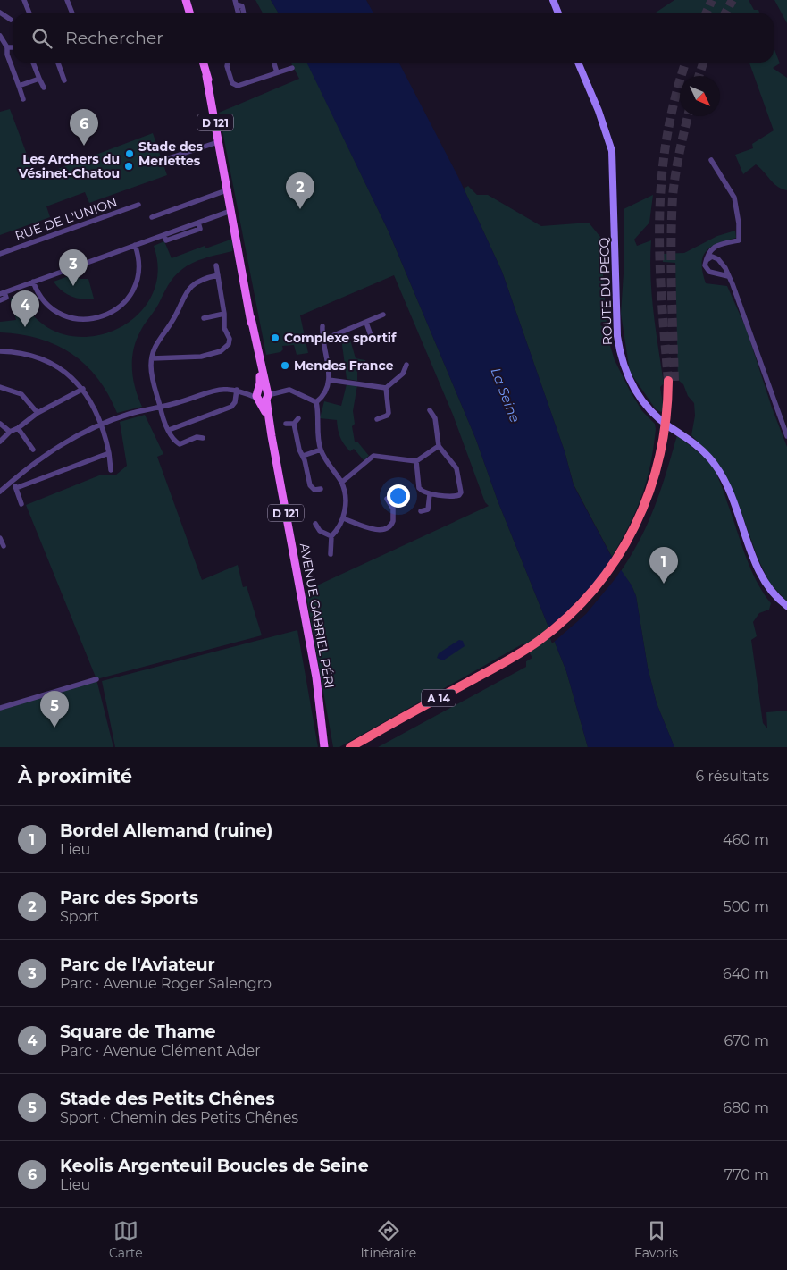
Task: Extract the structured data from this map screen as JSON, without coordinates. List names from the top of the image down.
{
  "streets": {
    "highway": ["A 14"],
    "main road": ["D 121", "ROUTE DU PECQ", "AVENUE GABRIEL PÉRI"],
    "street": ["RUE DE L'UNION"]
  },
  "water": ["La Seine"],
  "places": [
    "Stade des Merlettes",
    "Les Archers du Vésinet-Chatou",
    "Complexe sportif",
    "Mendes France"
  ],
  "north": "bottom right",
  "page": {
    "search": "Rechercher",
    "pins": [
      "6",
      "2",
      "3",
      "4",
      "1",
      "5"
    ],
    "heading": ["À proximité", "6 résultats"],
    "list": [
      {
        "mark": "1",
        "name": "Bordel Allemand (ruine)",
        "note": "Lieu",
        "value": "460 m"
      },
      {
        "mark": "2",
        "name": "Parc des Sports",
        "note": "Sport",
        "value": "500 m"
      },
      {
        "mark": "3",
        "name": "Parc de l'Aviateur",
        "note": "Parc · Avenue Roger Salengro",
        "value": "640 m"
      },
      {
        "mark": "4",
        "name": "Square de Thame",
        "note": "Parc · Avenue Clément Ader",
        "value": "670 m"
      },
      {
        "mark": "5",
        "name": "Stade des Petits Chênes",
        "note": "Sport · Chemin des Petits Chênes",
        "value": "680 m"
      },
      {
        "mark": "6",
        "name": "Keolis Argenteuil Boucles de Seine",
        "note": "Lieu",
        "value": "770 m"
      }
    ],
    "nav": ["Carte", "Itinéraire", "Favoris"]
  }
}
